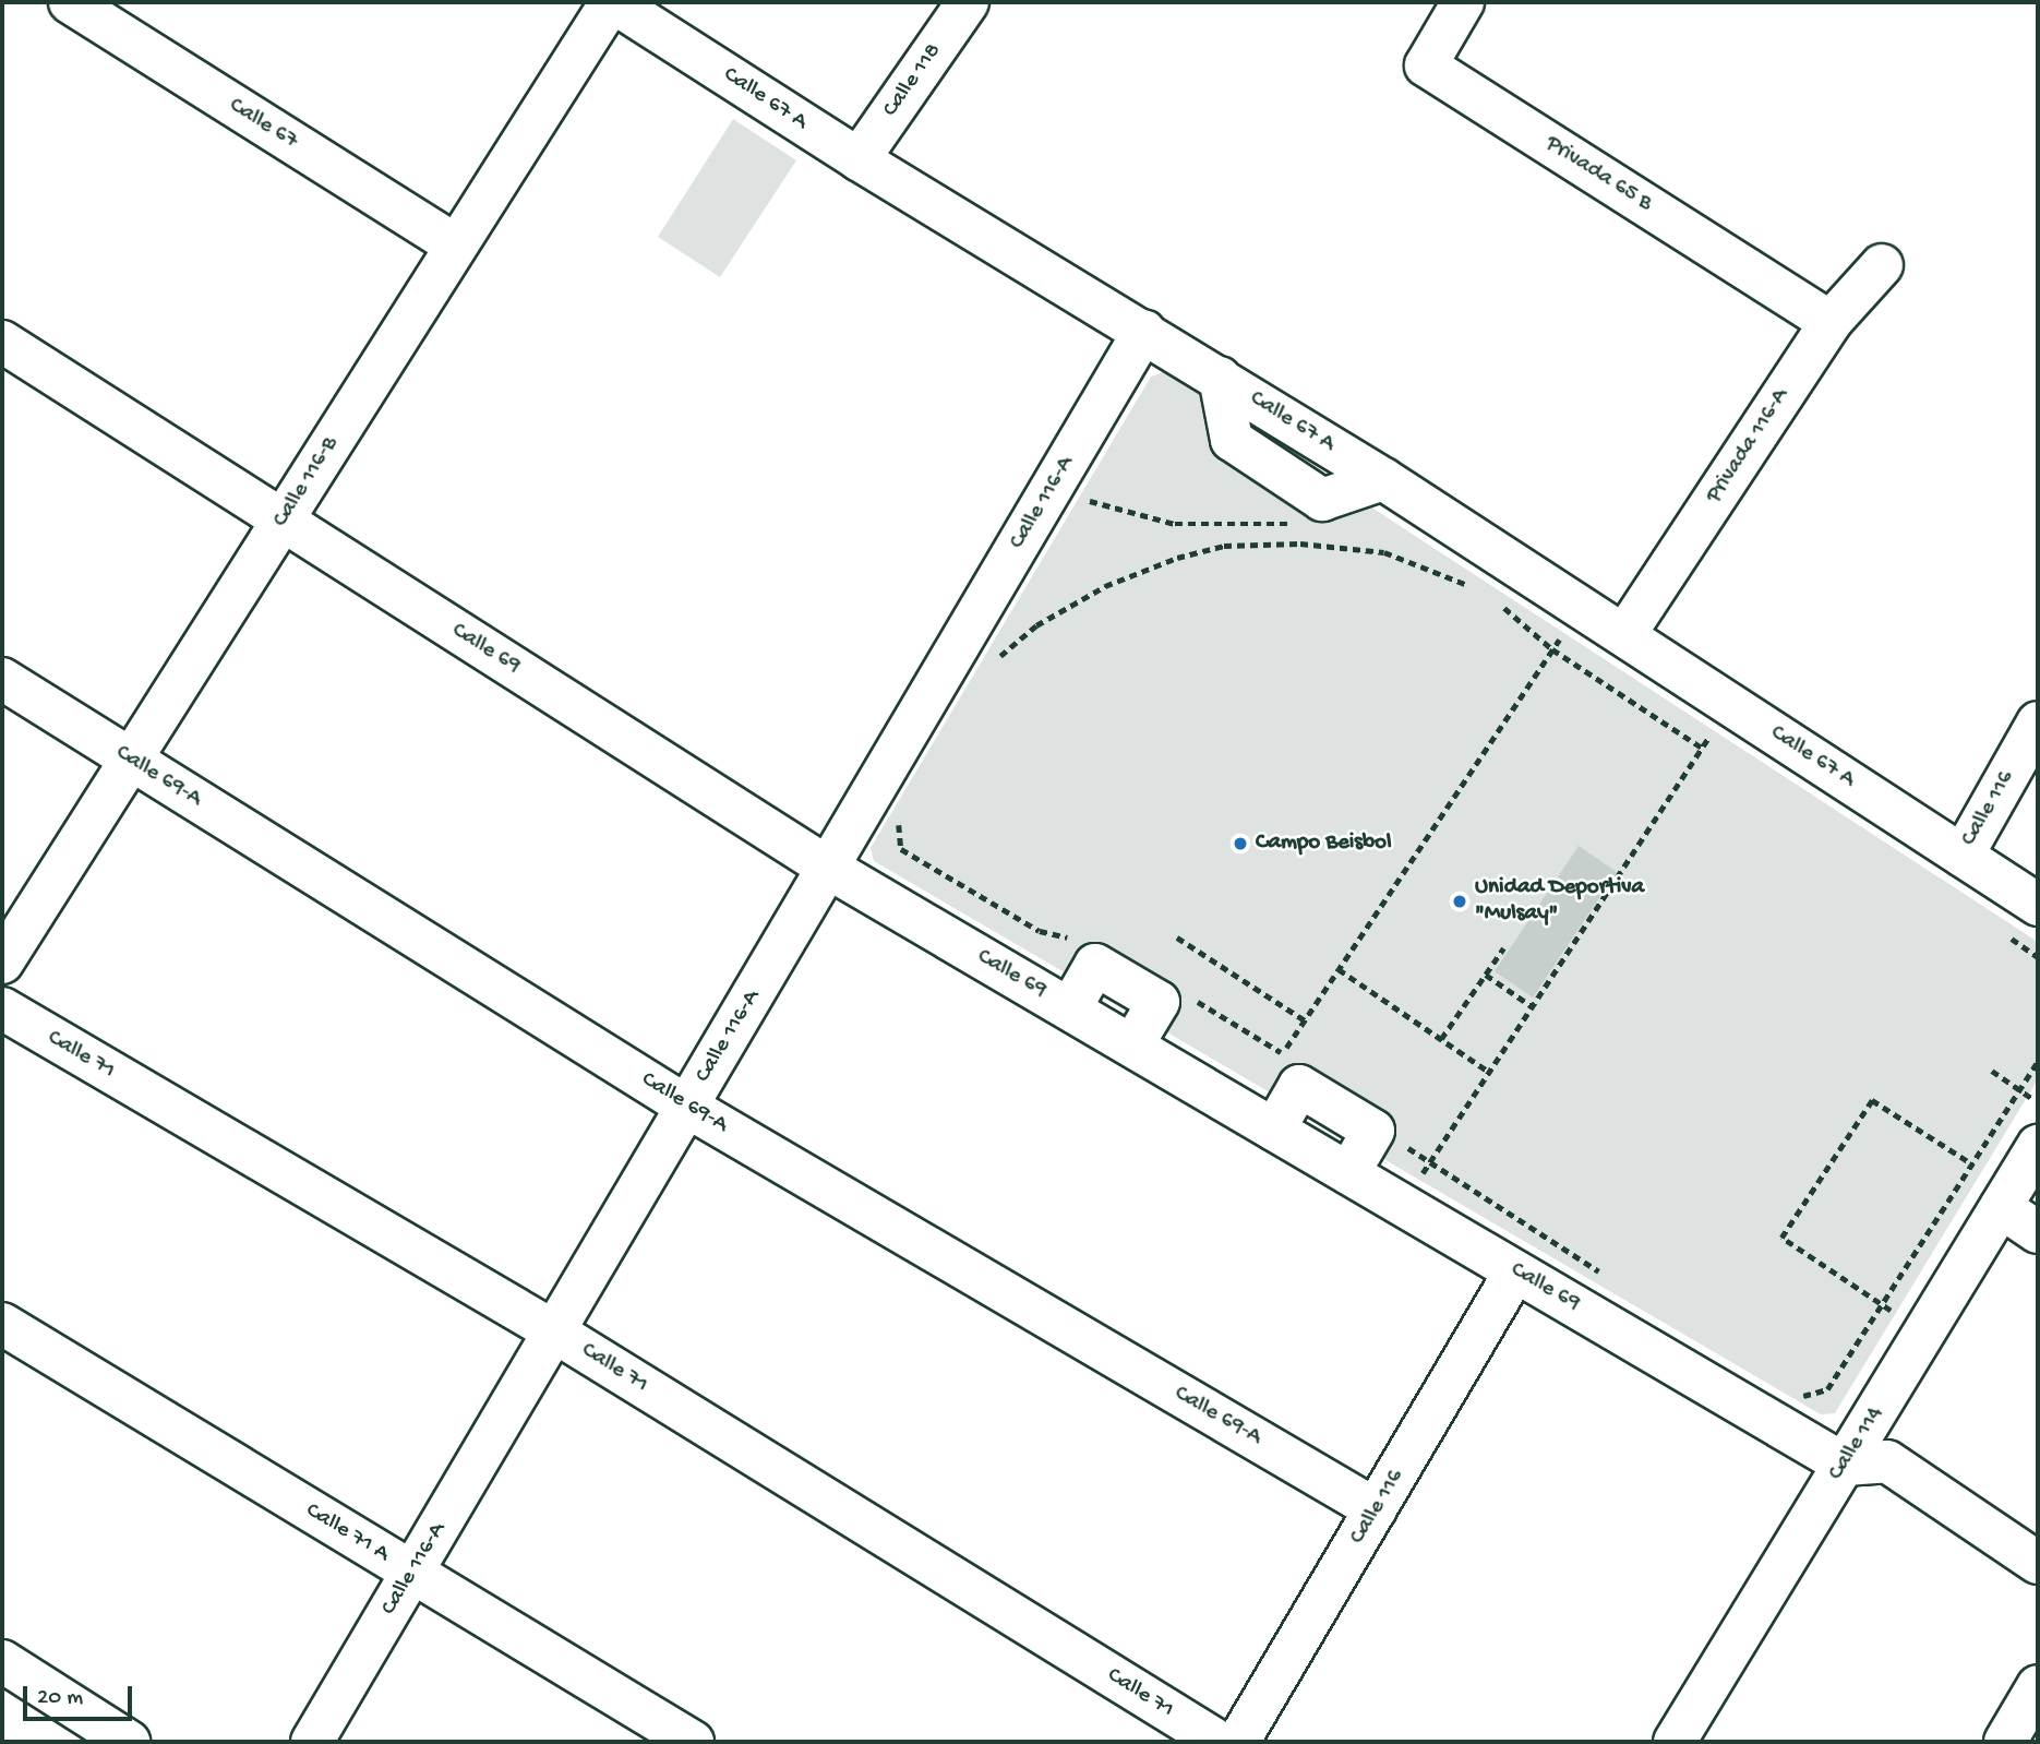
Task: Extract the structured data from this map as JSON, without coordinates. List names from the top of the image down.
{
  "streets": {
    "street": [
      "Calle 118",
      "Calle 67 A",
      "Calle 67",
      "Privada 65 B",
      "Privada 116-A",
      "Calle 116-B",
      "Calle 116-A",
      "Calle 69",
      "Calle 69-A",
      "Calle 116",
      "Calle 71",
      "Calle 114",
      "Calle 71 A"
    ]
  },
  "crossings": [
    ["Calle 118", "Calle 67 A"],
    ["Calle 67 A", "Privada 116-A"],
    ["Calle 67 A", "Calle 116-B"],
    ["Calle 67 A", "Calle 116-A"],
    ["Calle 67 A", "Calle 116"],
    ["Calle 67", "Calle 116-B"],
    ["Privada 65 B", "Privada 116-A"],
    ["Calle 116-B", "Calle 69"],
    ["Calle 116-B", "Calle 69-A"],
    ["Calle 116-A", "Calle 69"],
    ["Calle 116-A", "Calle 69-A"],
    ["Calle 116-A", "Calle 71"],
    ["Calle 116-A", "Calle 71 A"],
    ["Calle 69", "Calle 116"],
    ["Calle 69", "Calle 114"],
    ["Calle 69-A", "Calle 116"]
  ],
  "places": ["Campo Beisbol", "Unidad Deportiva \"Mulsay\""],
  "scale_bar": "20 m"
}
